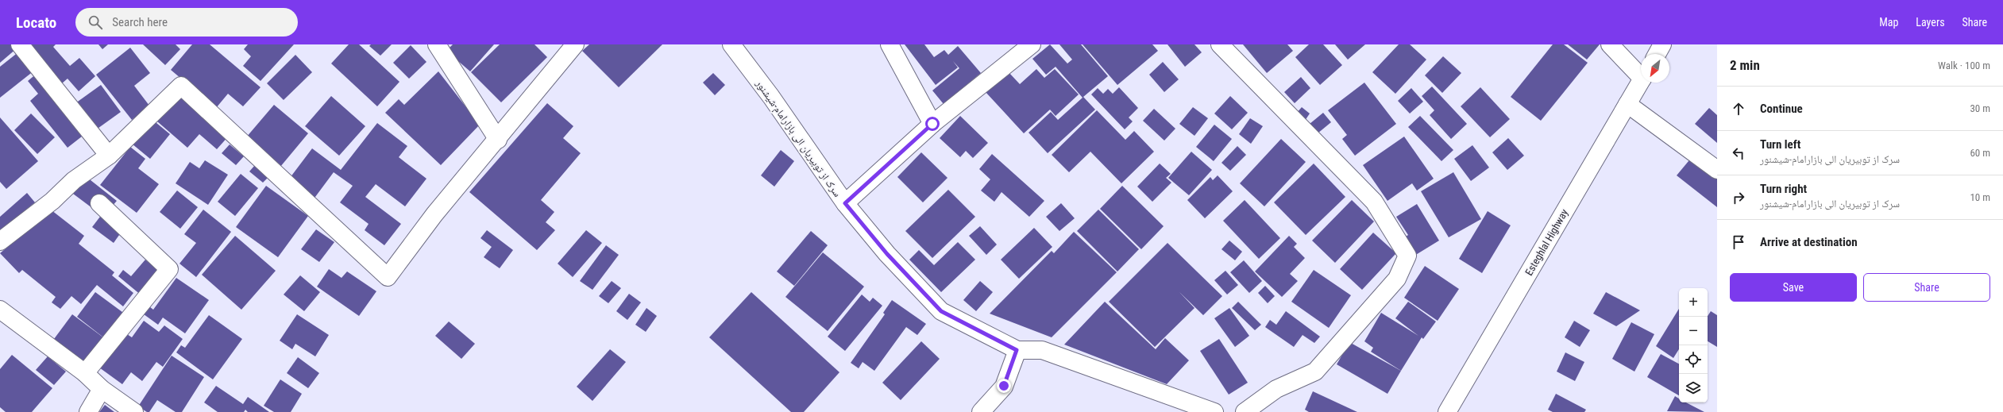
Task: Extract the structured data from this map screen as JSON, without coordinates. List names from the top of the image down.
{
  "streets": {
    "main road": ["سرک از توبیریان الی بازارامام-شیشنور", "Esteghlal Highway"]
  },
  "north": "bottom left",
  "page": {
    "header": "Locato",
    "search": "Search here",
    "nav": ["Map", "Layers", "Share"],
    "heading": ["2 min", "Walk · 100 m"],
    "list": [
      ["Continue", "30 m"],
      ["Turn left", "سرک از توبیریان الی بازارامام-شیشنور", "60 m"],
      ["Turn right", "سرک از توبیریان الی بازارامام-شیشنور", "10 m"],
      "Arrive at destination"
    ],
    "buttons": ["Save", "Share"],
    "map_buttons": ["+", "−"]
  }
}
